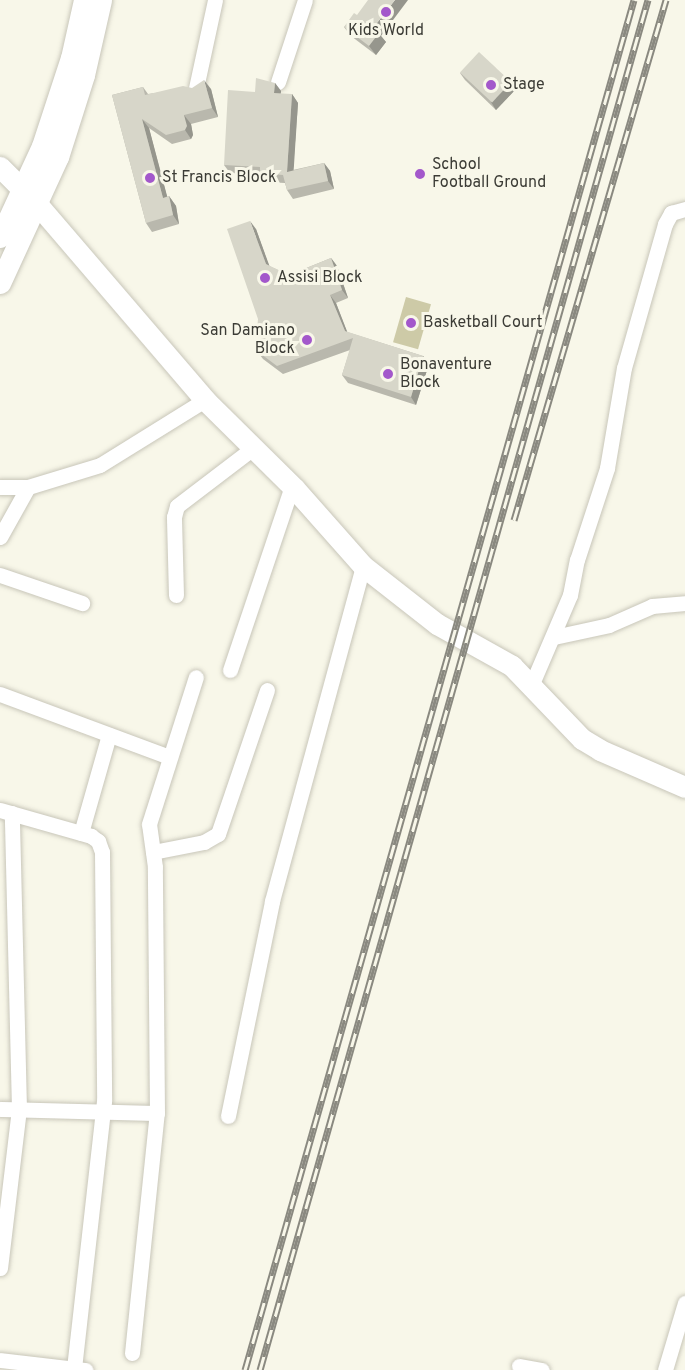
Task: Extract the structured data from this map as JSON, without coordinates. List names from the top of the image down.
{
  "places": [
    "Kids World",
    "Stage",
    "School Football Ground",
    "St Francis Block",
    "Assisi Block",
    "Basketball Court",
    "San Damiano Block",
    "Bonaventure Block"
  ]
}
